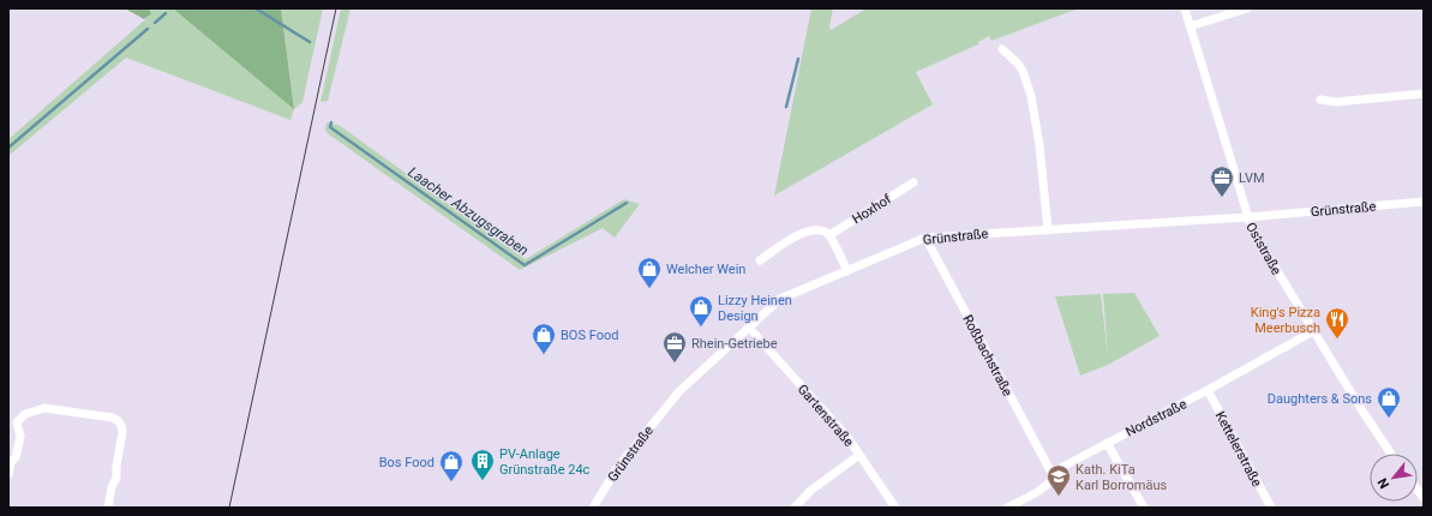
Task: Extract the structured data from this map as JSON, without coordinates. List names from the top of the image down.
{
  "streets": {
    "street": [
      "Hoxhof",
      "Grünstraße",
      "Oststraße",
      "Roßbachstraße",
      "Gartenstraße",
      "Nordstraße",
      "Kettelerstraße"
    ]
  },
  "crossings": [
    ["Grünstraße", "Oststraße"],
    ["Grünstraße", "Roßbachstraße"],
    ["Grünstraße", "Gartenstraße"],
    ["Oststraße", "Nordstraße"],
    ["Roßbachstraße", "Nordstraße"],
    ["Nordstraße", "Kettelerstraße"]
  ],
  "water": ["Laacher Abzugsgraben"],
  "places": {
    "office": ["LVM", "Rhein-Getriebe"],
    "shop": [
      "Welcher Wein",
      "Lizzy Heinen Design",
      "BOS Food",
      "Daughters & Sons",
      "Bos Food"
    ],
    "restaurant": ["King's Pizza Meerbusch"],
    "building": ["PV-Anlage Grünstraße 24c"],
    "school or university": ["Kath. KiTa Karl Borromäus"]
  },
  "north": "bottom left"
}
